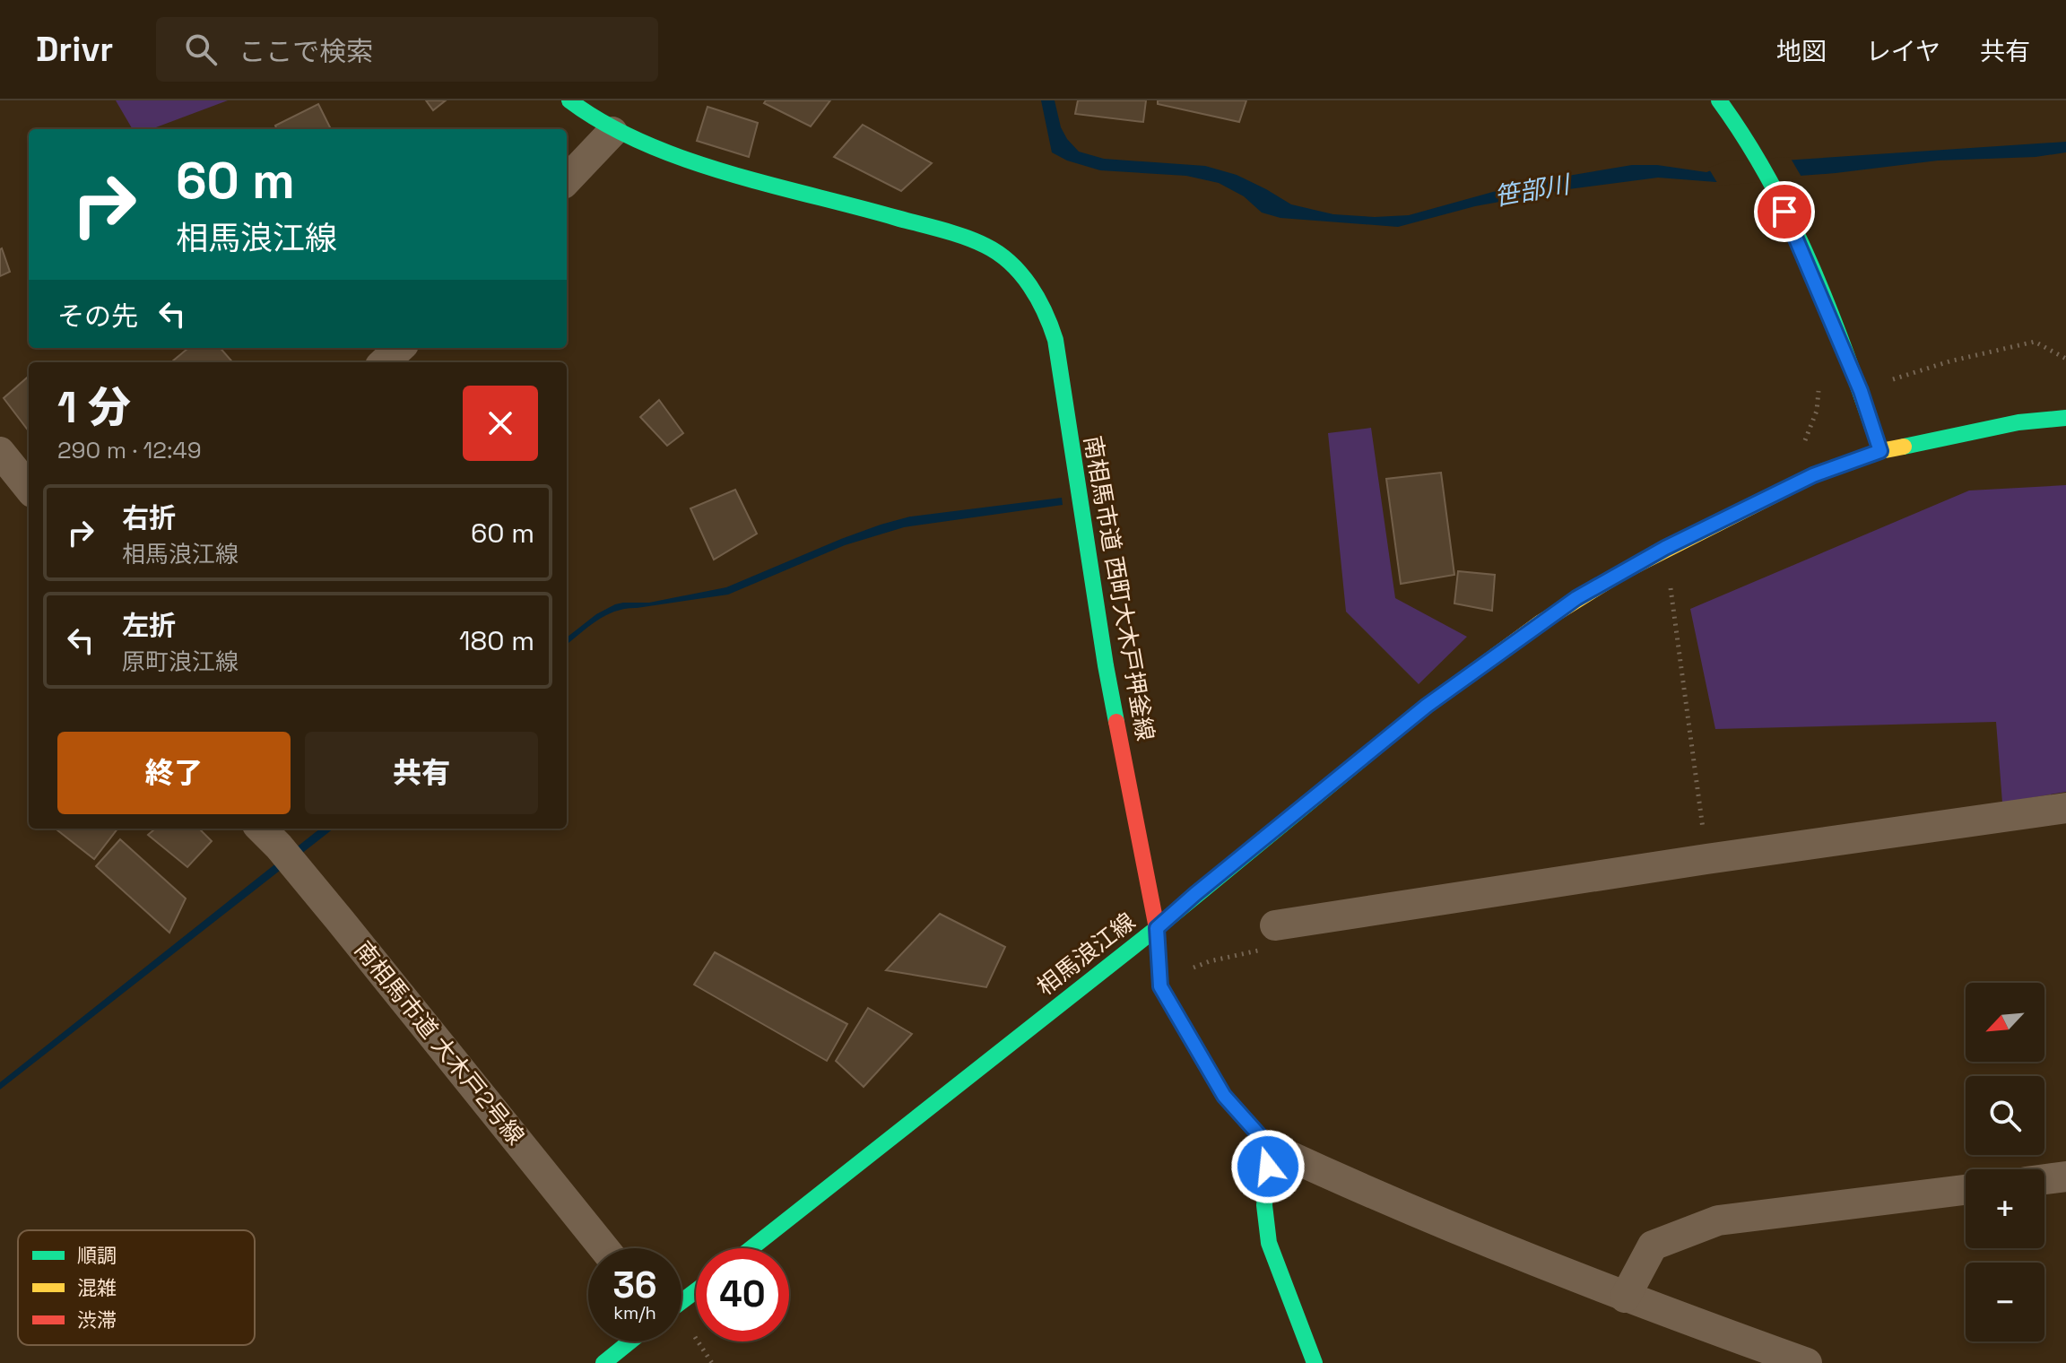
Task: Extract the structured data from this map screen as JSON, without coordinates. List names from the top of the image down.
{
  "streets": {
    "main road": ["南相馬市道 西町大木戸押釜線", "相馬浪江線"],
    "street": ["南相馬市道 大木戸2号線"]
  },
  "crossings": [
    ["南相馬市道 西町大木戸押釜線", "相馬浪江線"]
  ],
  "water": ["笹部川"],
  "legend": ["順調", "混雑", "渋滞"],
  "north": "bottom left",
  "page": {
    "header": "Drivr",
    "search": "ここで検索",
    "nav": ["地図", "レイヤ", "共有"],
    "turn": ["60 m", "相馬浪江線"],
    "then": "その先",
    "heading": ["1 分", "290 m · 12:49"],
    "list": [
      {
        "name": "右折",
        "note": "相馬浪江線",
        "value": "60 m"
      },
      {
        "name": "左折",
        "note": "原町浪江線",
        "value": "180 m"
      }
    ],
    "buttons": ["終了", "共有"],
    "map_buttons": ["+", "−"],
    "speed": "36 km/h",
    "limit": "40"
  }
}
